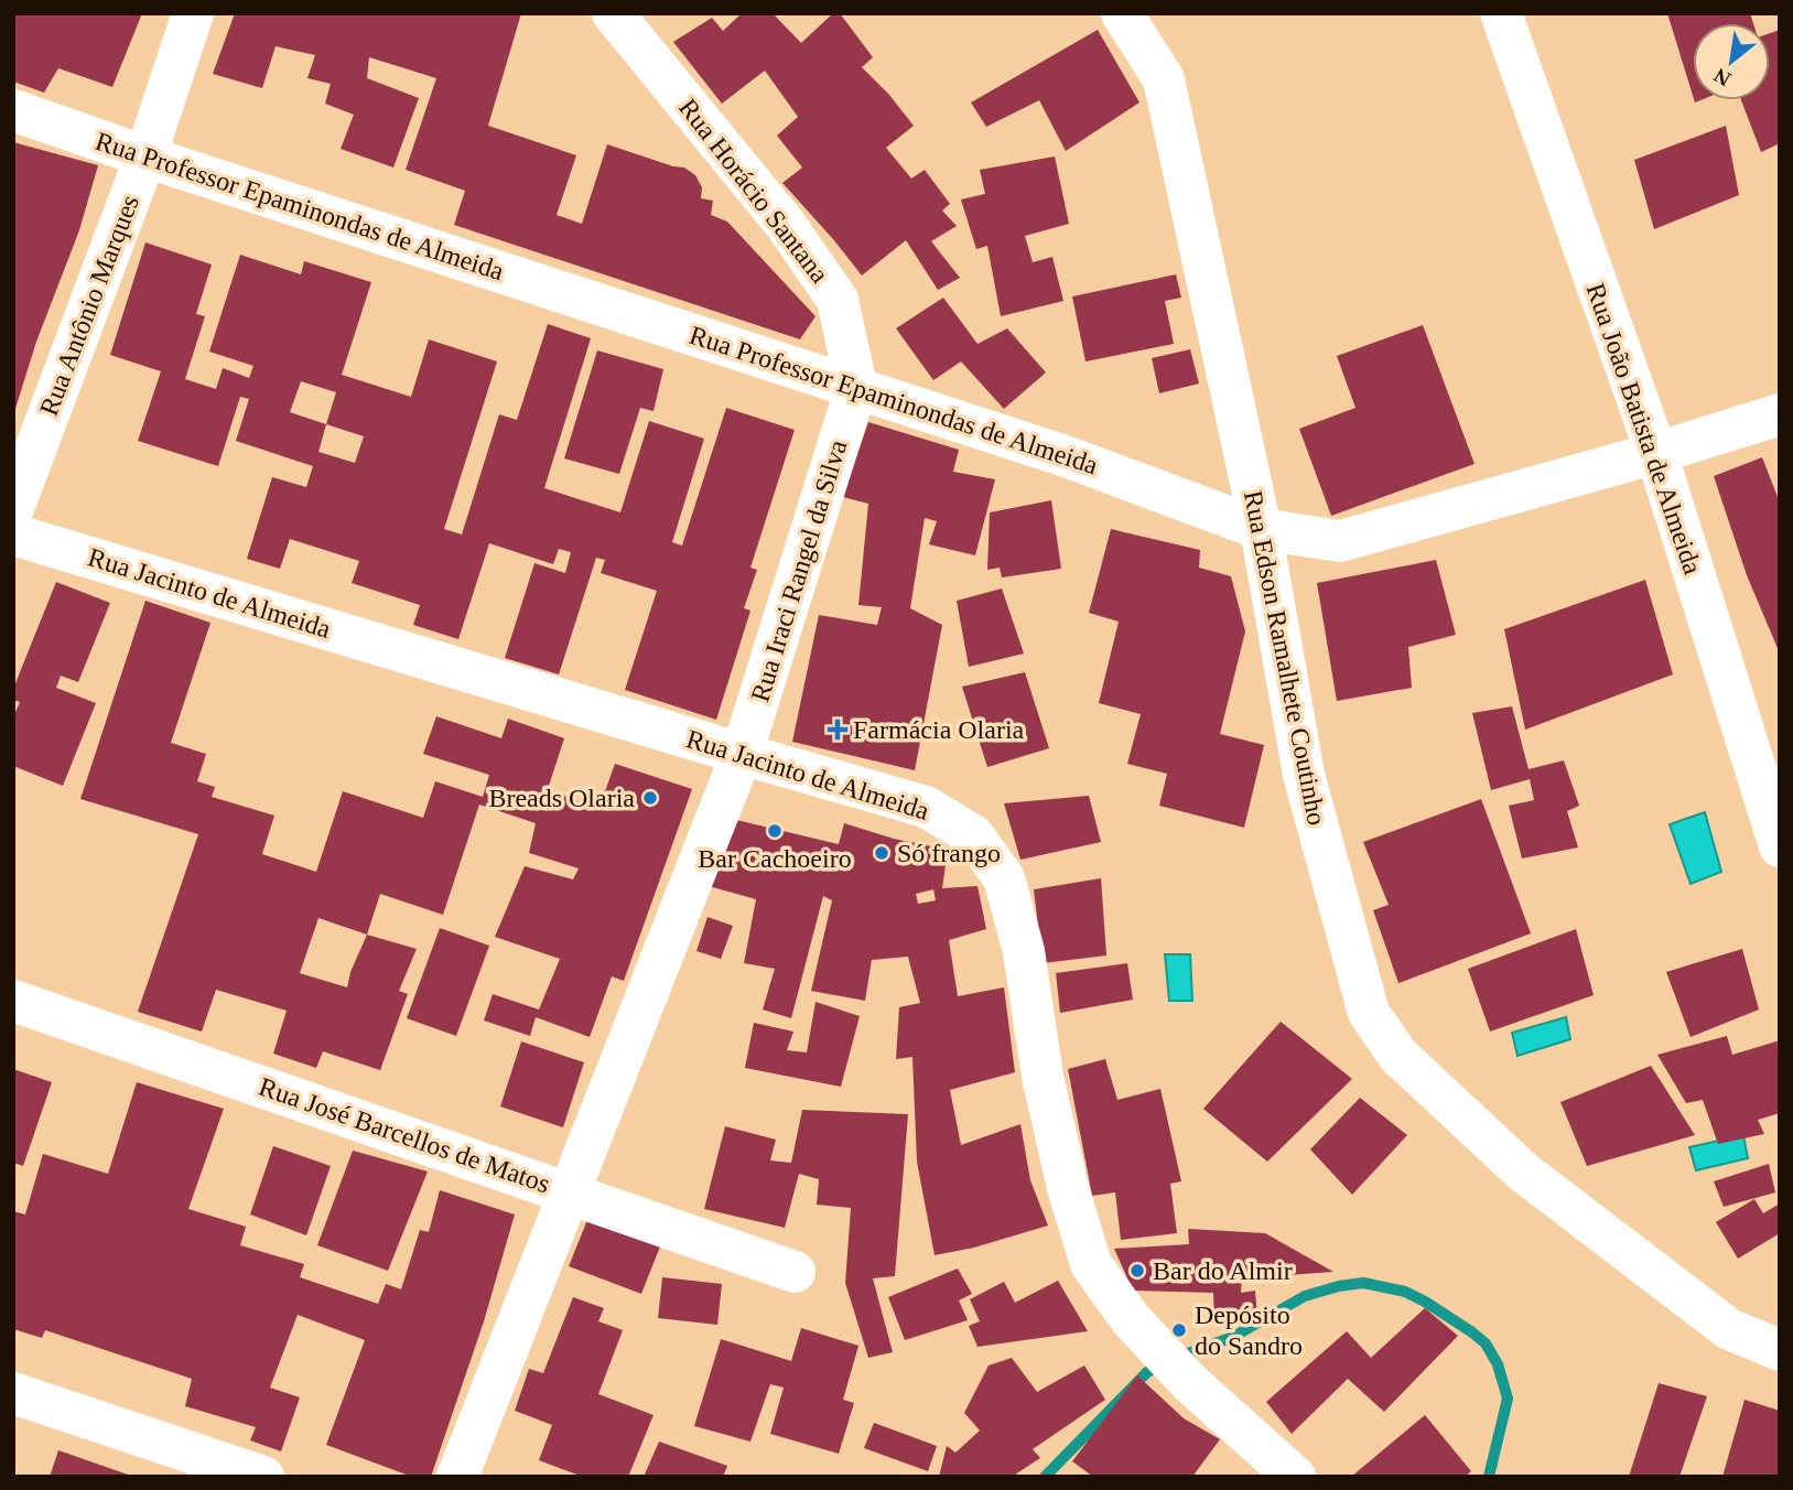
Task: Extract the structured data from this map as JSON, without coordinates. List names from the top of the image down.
{
  "streets": {
    "street": [
      "Rua Horácio Santana",
      "Rua Professor Epaminondas de Almeida",
      "Rua Antônio Marques",
      "Rua João Batista de Almeida",
      "Rua Iraci Rangel da Silva",
      "Rua Jacinto de Almeida",
      "Rua Edson Ramalhete Coutinho",
      "Rua José Barcellos de Matos"
    ]
  },
  "crossings": [
    ["Rua Horácio Santana", "Rua Professor Epaminondas de Almeida"],
    ["Rua Horácio Santana", "Rua Iraci Rangel da Silva"],
    ["Rua Professor Epaminondas de Almeida", "Rua Antônio Marques"],
    ["Rua Professor Epaminondas de Almeida", "Rua João Batista de Almeida"],
    ["Rua Professor Epaminondas de Almeida", "Rua Iraci Rangel da Silva"],
    ["Rua Professor Epaminondas de Almeida", "Rua Edson Ramalhete Coutinho"],
    ["Rua Iraci Rangel da Silva", "Rua Jacinto de Almeida"],
    ["Rua Iraci Rangel da Silva", "Rua José Barcellos de Matos"]
  ],
  "places": {
    "health": ["Farmácia Olaria"],
    "other": [
      "Breads Olaria",
      "Bar Cachoeiro",
      "Só frango",
      "Bar do Almir",
      "Depósito do Sandro"
    ]
  },
  "north": "bottom left"
}
